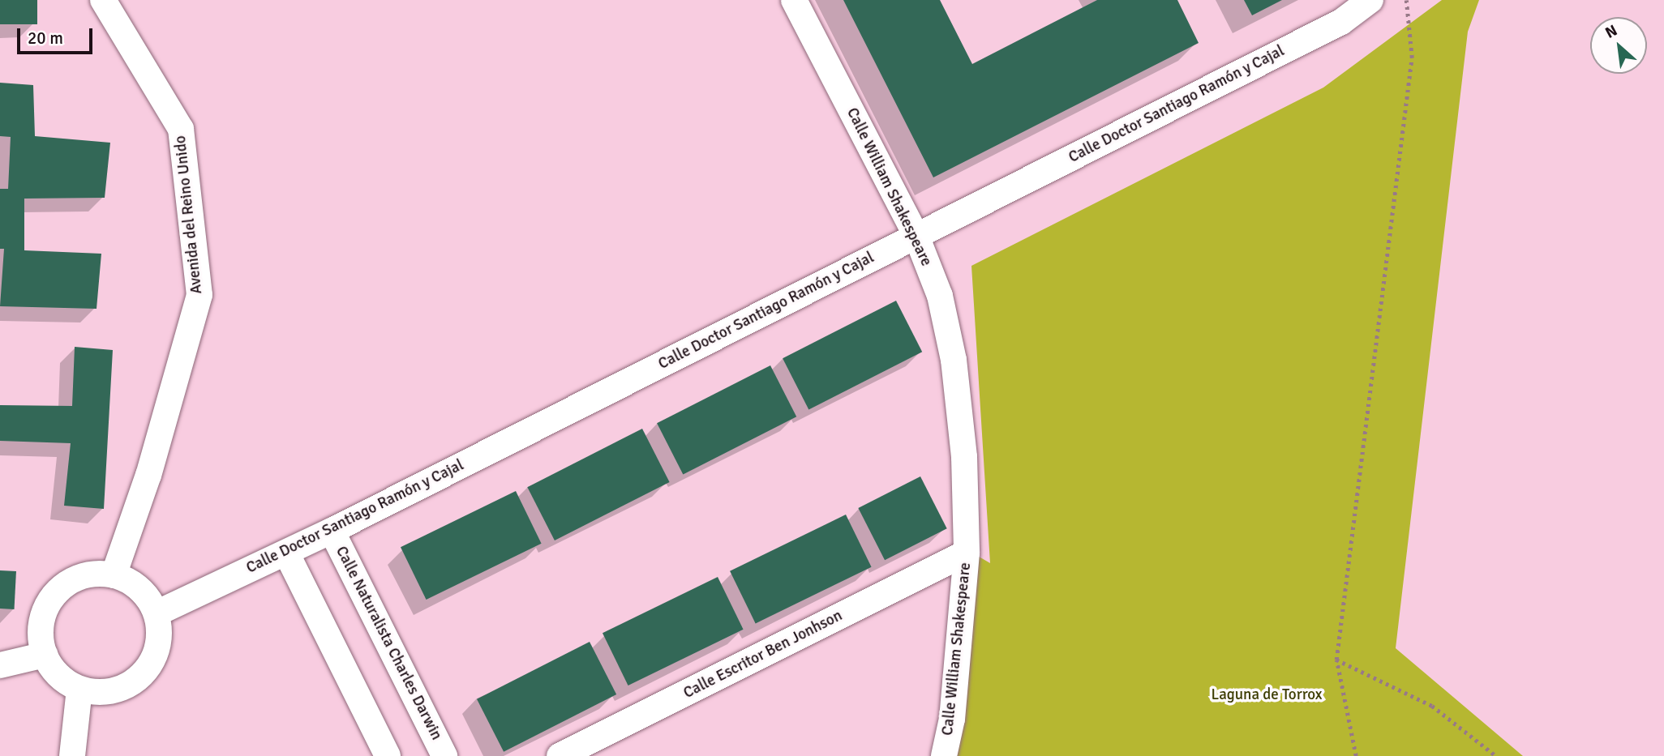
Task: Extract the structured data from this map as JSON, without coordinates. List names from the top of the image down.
{
  "streets": {
    "street": [
      "Calle Doctor Santiago Ramón y Cajal",
      "Calle William Shakespeare",
      "Avenida del Reino Unido",
      "Calle Naturalista Charles Darwin",
      "Calle Escritor Ben Jonhson"
    ]
  },
  "crossings": [
    ["Calle Doctor Santiago Ramón y Cajal", "Calle William Shakespeare"],
    ["Calle Doctor Santiago Ramón y Cajal", "Avenida del Reino Unido"],
    ["Calle Doctor Santiago Ramón y Cajal", "Calle Naturalista Charles Darwin"],
    ["Calle William Shakespeare", "Calle Escritor Ben Jonhson"]
  ],
  "parks": ["Laguna de Torrox"],
  "scale_bar": "20 m",
  "north": "top left"
}
